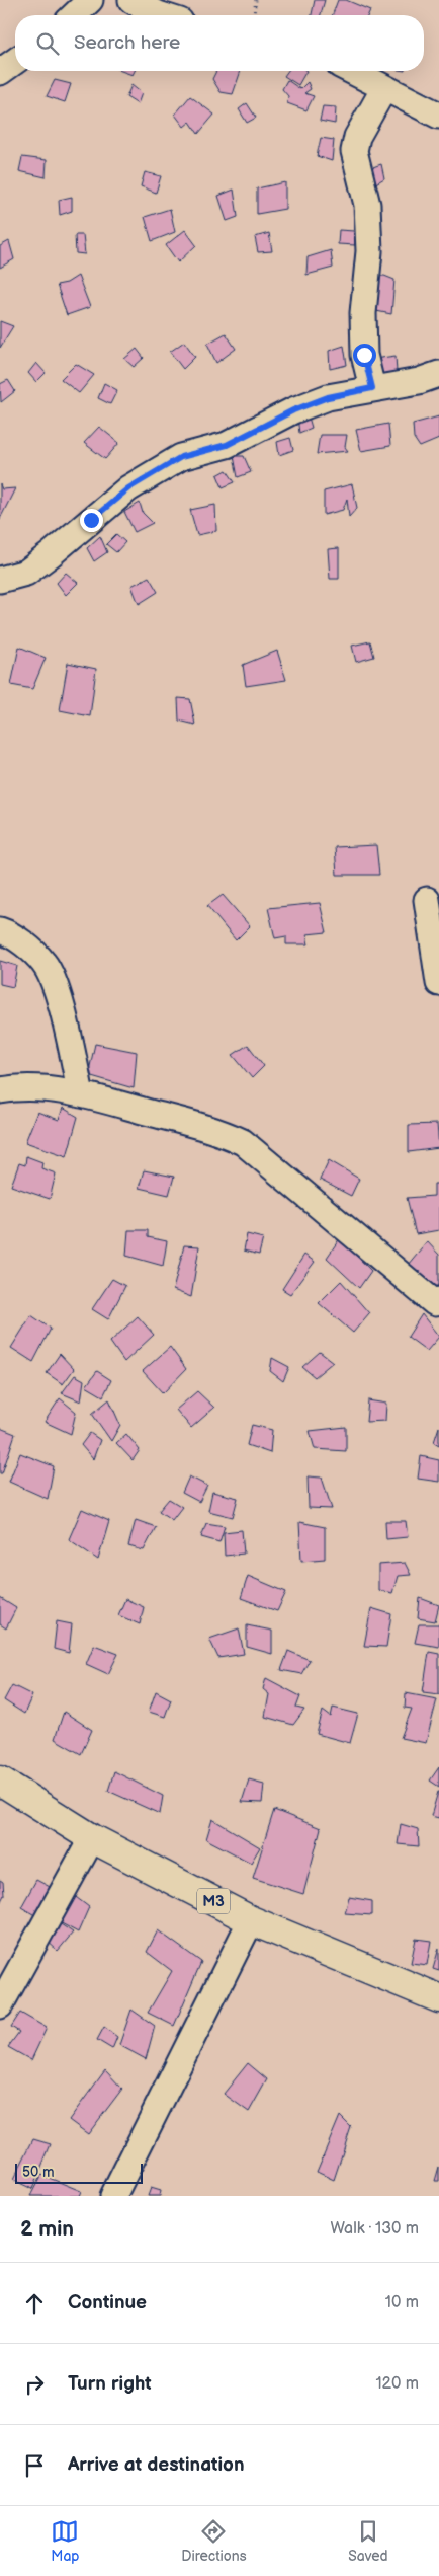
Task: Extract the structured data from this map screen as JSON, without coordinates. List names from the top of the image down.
{
  "streets": {
    "main road": ["M3"]
  },
  "scale_bar": "50 m",
  "page": {
    "search": "Search here",
    "scale": "50 m",
    "heading": ["2 min", "Walk · 130 m"],
    "list": [
      ["Continue", "10 m"],
      ["Turn right", "120 m"],
      "Arrive at destination"
    ],
    "nav": ["Map", "Directions", "Saved"]
  }
}
